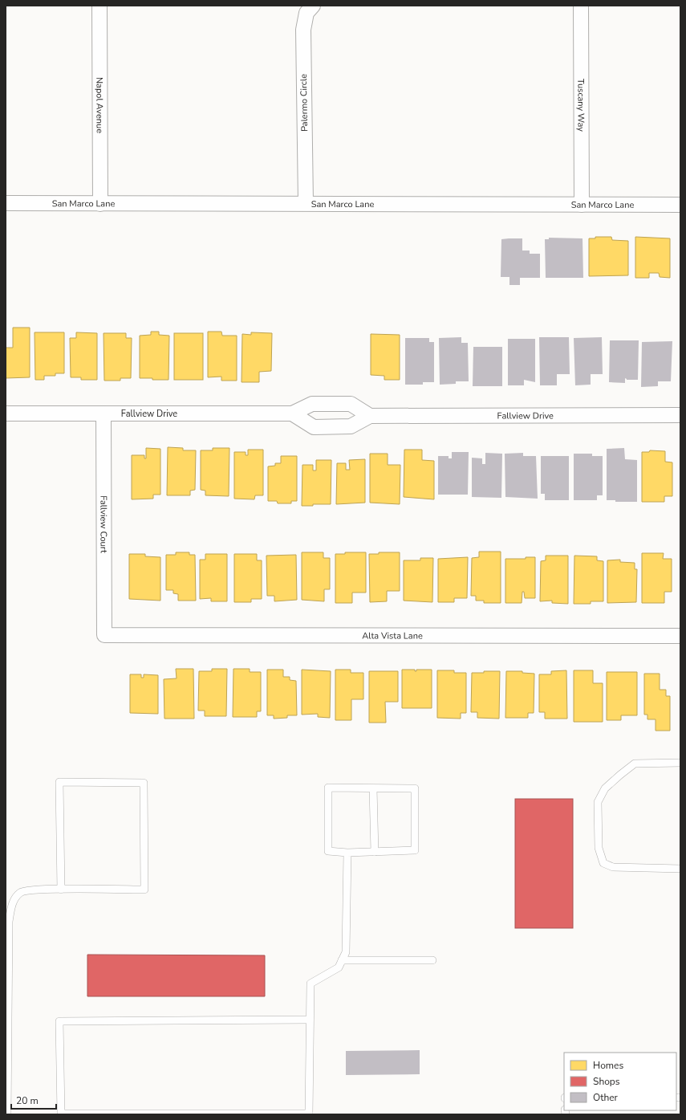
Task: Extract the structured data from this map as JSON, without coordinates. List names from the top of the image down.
{
  "streets": {
    "street": [
      "Palermo Circle",
      "Napol Avenue",
      "Tuscany Way",
      "San Marco Lane",
      "Fallview Drive",
      "Fallview Court",
      "Alta Vista Lane"
    ]
  },
  "crossings": [
    ["Palermo Circle", "San Marco Lane"],
    ["Napol Avenue", "San Marco Lane"],
    ["Tuscany Way", "San Marco Lane"],
    ["Fallview Drive", "Fallview Court"],
    ["Fallview Court", "Alta Vista Lane"]
  ],
  "legend": ["Homes", "Shops", "Other"],
  "scale_bar": "20 m"
}
